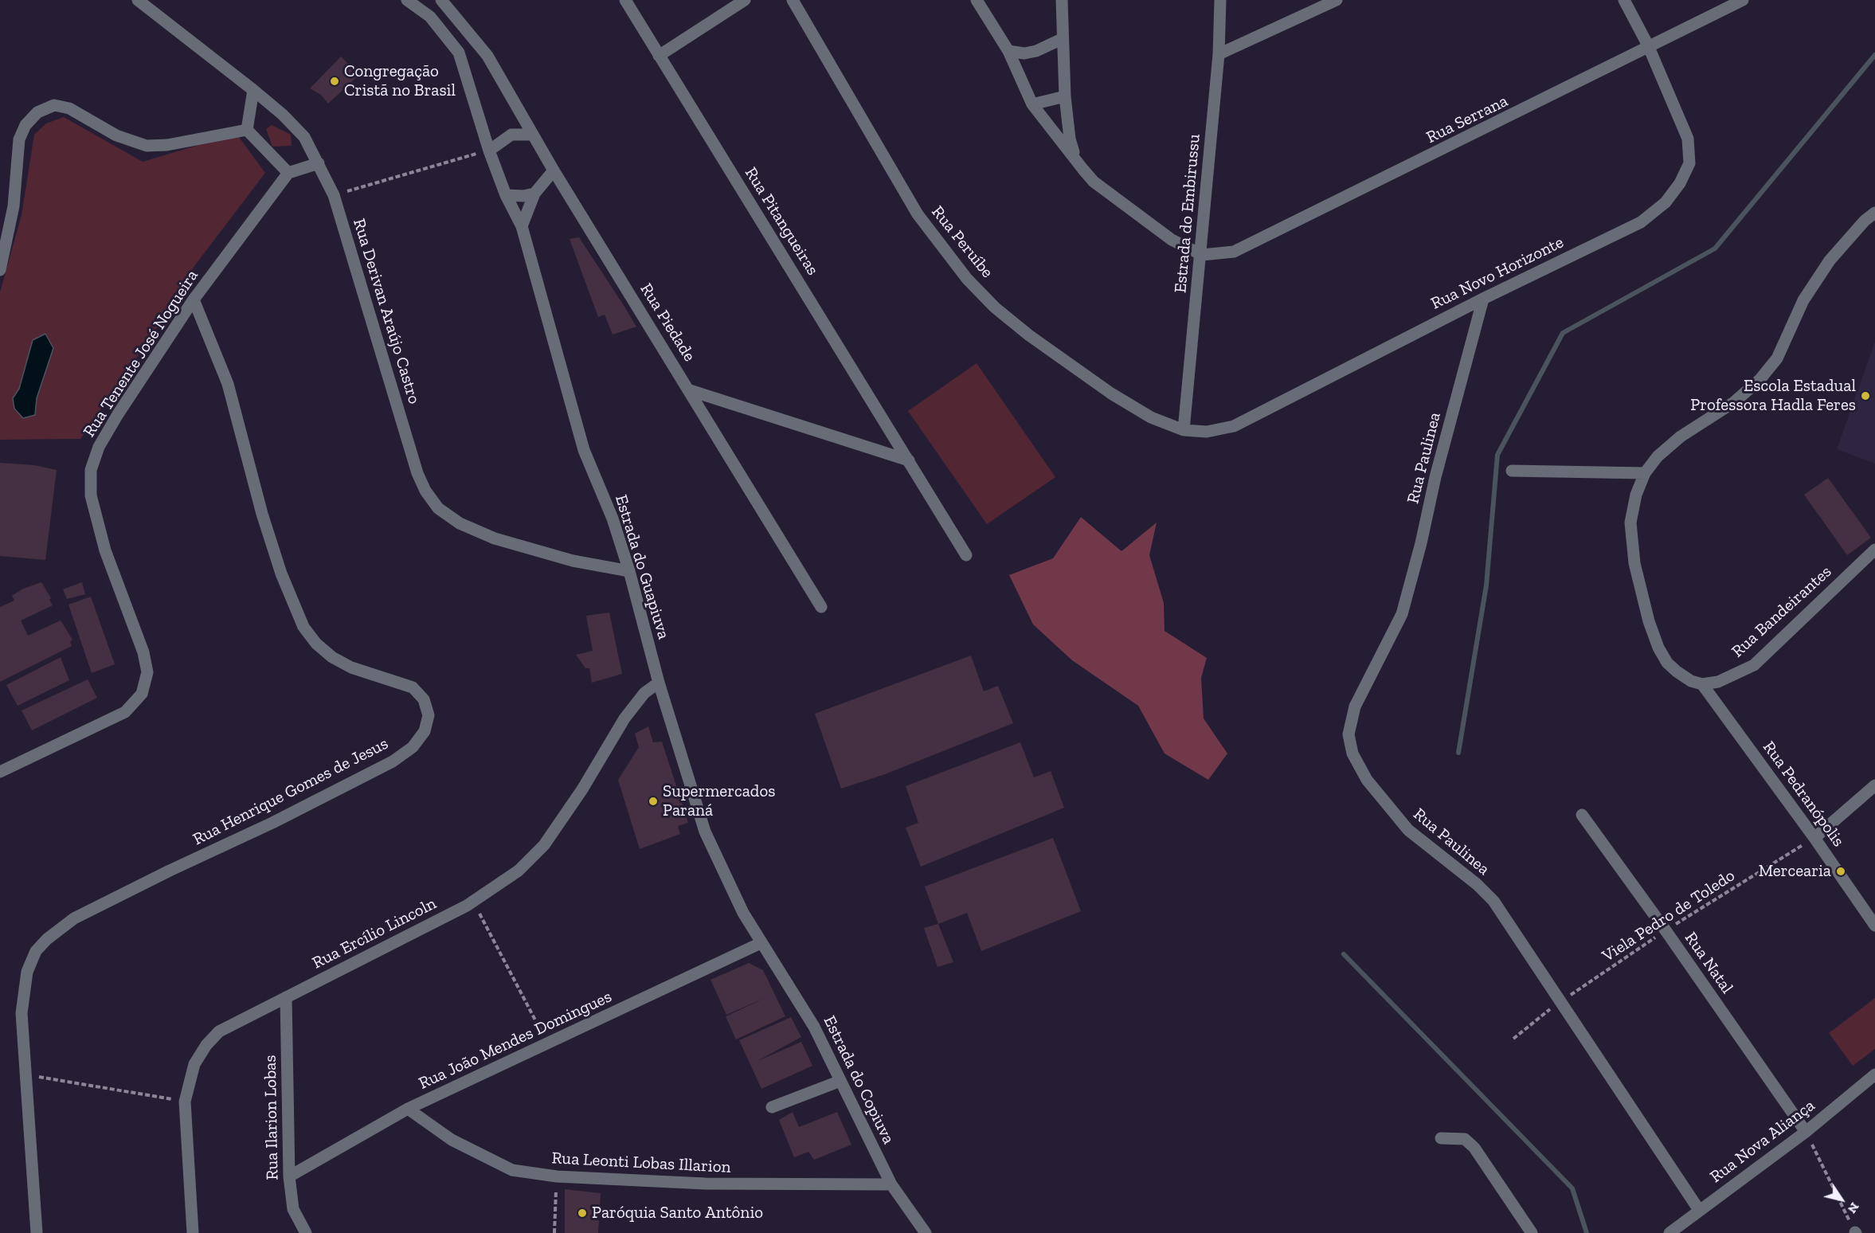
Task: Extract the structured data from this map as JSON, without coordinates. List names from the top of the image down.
{
  "streets": {
    "street": [
      "Rua Serrana",
      "Estrada do Embirussu",
      "Rua Pitangueiras",
      "Rua Peruíbe",
      "Rua Novo Horizonte",
      "Rua Derivan Araújo Castro",
      "Rua Piedade",
      "Rua Tenente José Nogueira",
      "Rua Paulinea",
      "Estrada do Guapiuva",
      "Rua Bandeirantes",
      "Rua Henrique Gomes de Jesus",
      "Rua Pedranópolis",
      "Rua Ercílio Lincoln",
      "Rua Natal",
      "Rua João Mendes Domingues",
      "Estrada do Copiuva",
      "Rua Ilarion Lobas",
      "Rua Nova Aliança",
      "Rua Leonti Lobas Illarion"
    ],
    "path": ["Viela Pedro de Toledo"]
  },
  "crossings": [
    ["Rua Serrana", "Estrada do Embirussu"],
    ["Rua Serrana", "Rua Novo Horizonte"],
    ["Estrada do Embirussu", "Rua Peruíbe"],
    ["Estrada do Embirussu", "Rua Novo Horizonte"],
    ["Rua Peruíbe", "Rua Novo Horizonte"],
    ["Rua Novo Horizonte", "Rua Paulinea"],
    ["Rua Derivan Araújo Castro", "Estrada do Guapiuva"],
    ["Rua Piedade", "Estrada do Guapiuva"],
    ["Rua Tenente José Nogueira", "Rua Henrique Gomes de Jesus"],
    ["Rua Paulinea", "Viela Pedro de Toledo"],
    ["Rua Paulinea", "Rua Nova Aliança"],
    ["Estrada do Guapiuva", "Rua Ercílio Lincoln"],
    ["Estrada do Guapiuva", "Rua João Mendes Domingues"],
    ["Estrada do Guapiuva", "Estrada do Copiuva"],
    ["Rua Bandeirantes", "Rua Pedranópolis"],
    ["Rua Pedranópolis", "Viela Pedro de Toledo"],
    ["Viela Pedro de Toledo", "Rua Natal"],
    ["Rua Ercílio Lincoln", "Rua Ilarion Lobas"],
    ["Rua Natal", "Rua Nova Aliança"],
    ["Rua João Mendes Domingues", "Estrada do Copiuva"],
    ["Rua João Mendes Domingues", "Rua Ilarion Lobas"],
    ["Rua João Mendes Domingues", "Rua Leonti Lobas Illarion"],
    ["Estrada do Copiuva", "Rua Leonti Lobas Illarion"]
  ],
  "places": [
    "Congregação Cristã no Brasil",
    "Escola Estadual Professora Hadla Feres",
    "Supermercados Paraná",
    "Mercearia",
    "Paróquia Santo Antônio"
  ],
  "north": "bottom right"
}
